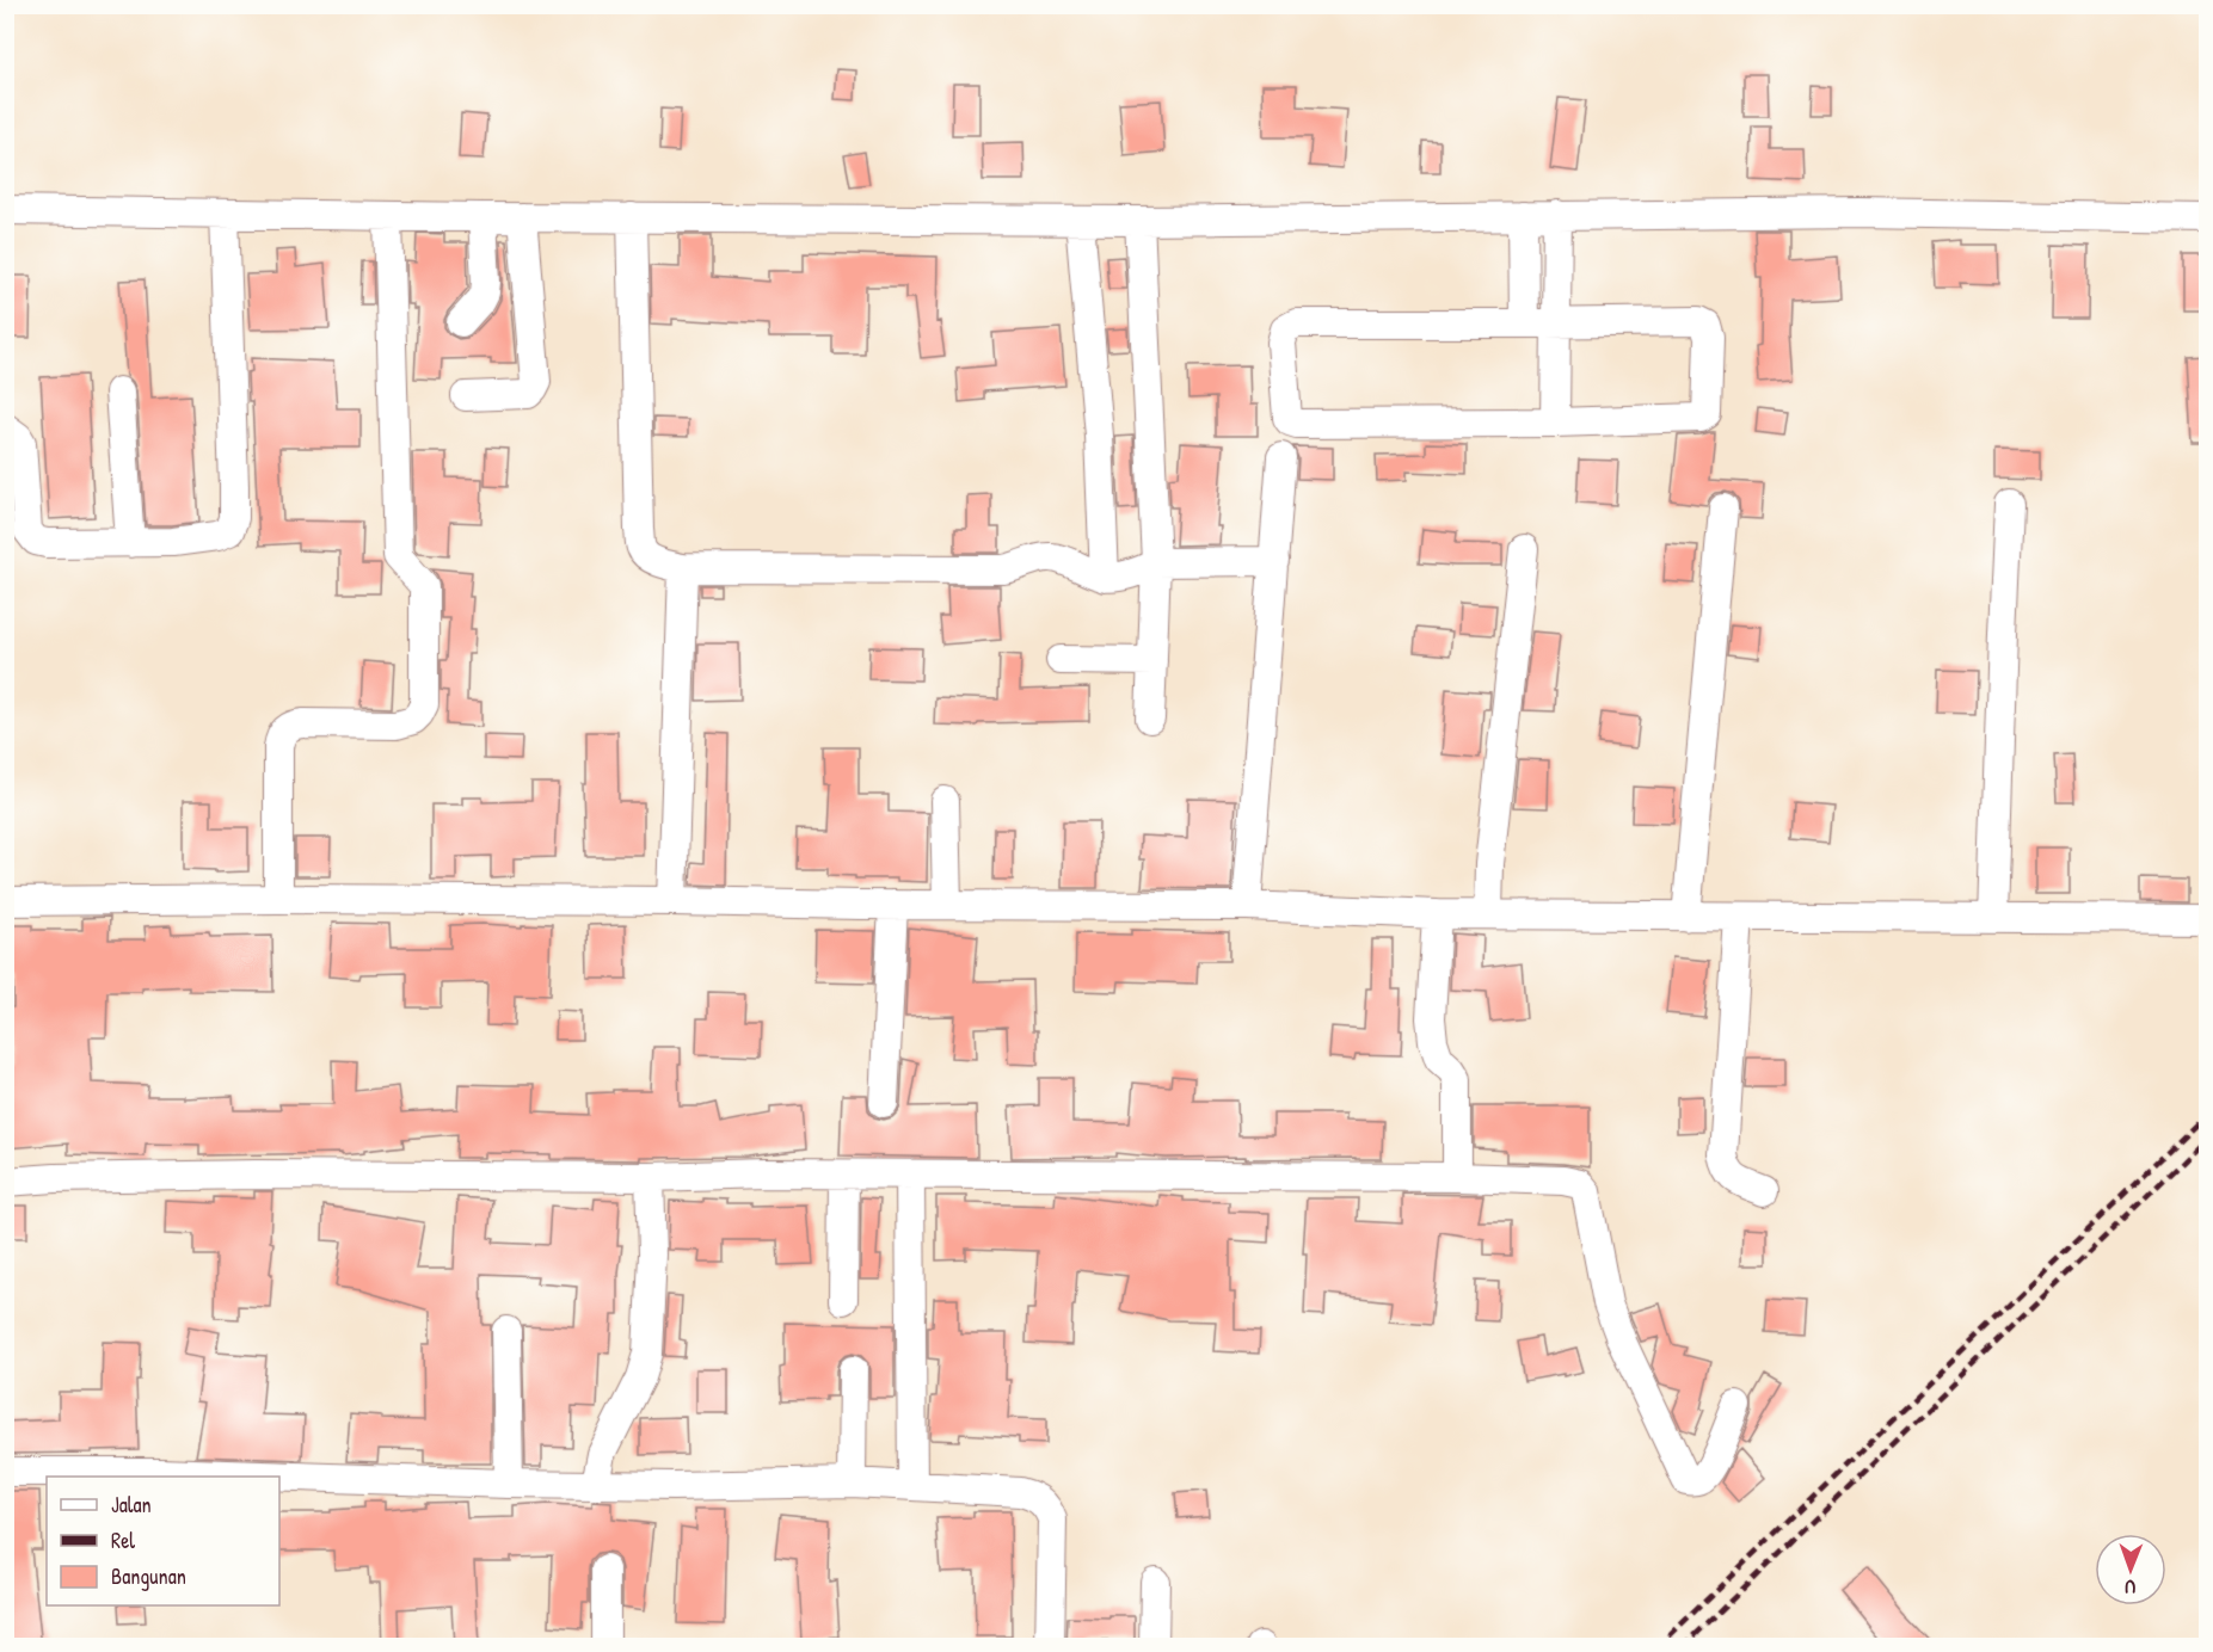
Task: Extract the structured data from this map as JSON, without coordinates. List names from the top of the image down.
{
  "legend": ["Jalan", "Rel", "Bangunan"],
  "north": "bottom"
}
